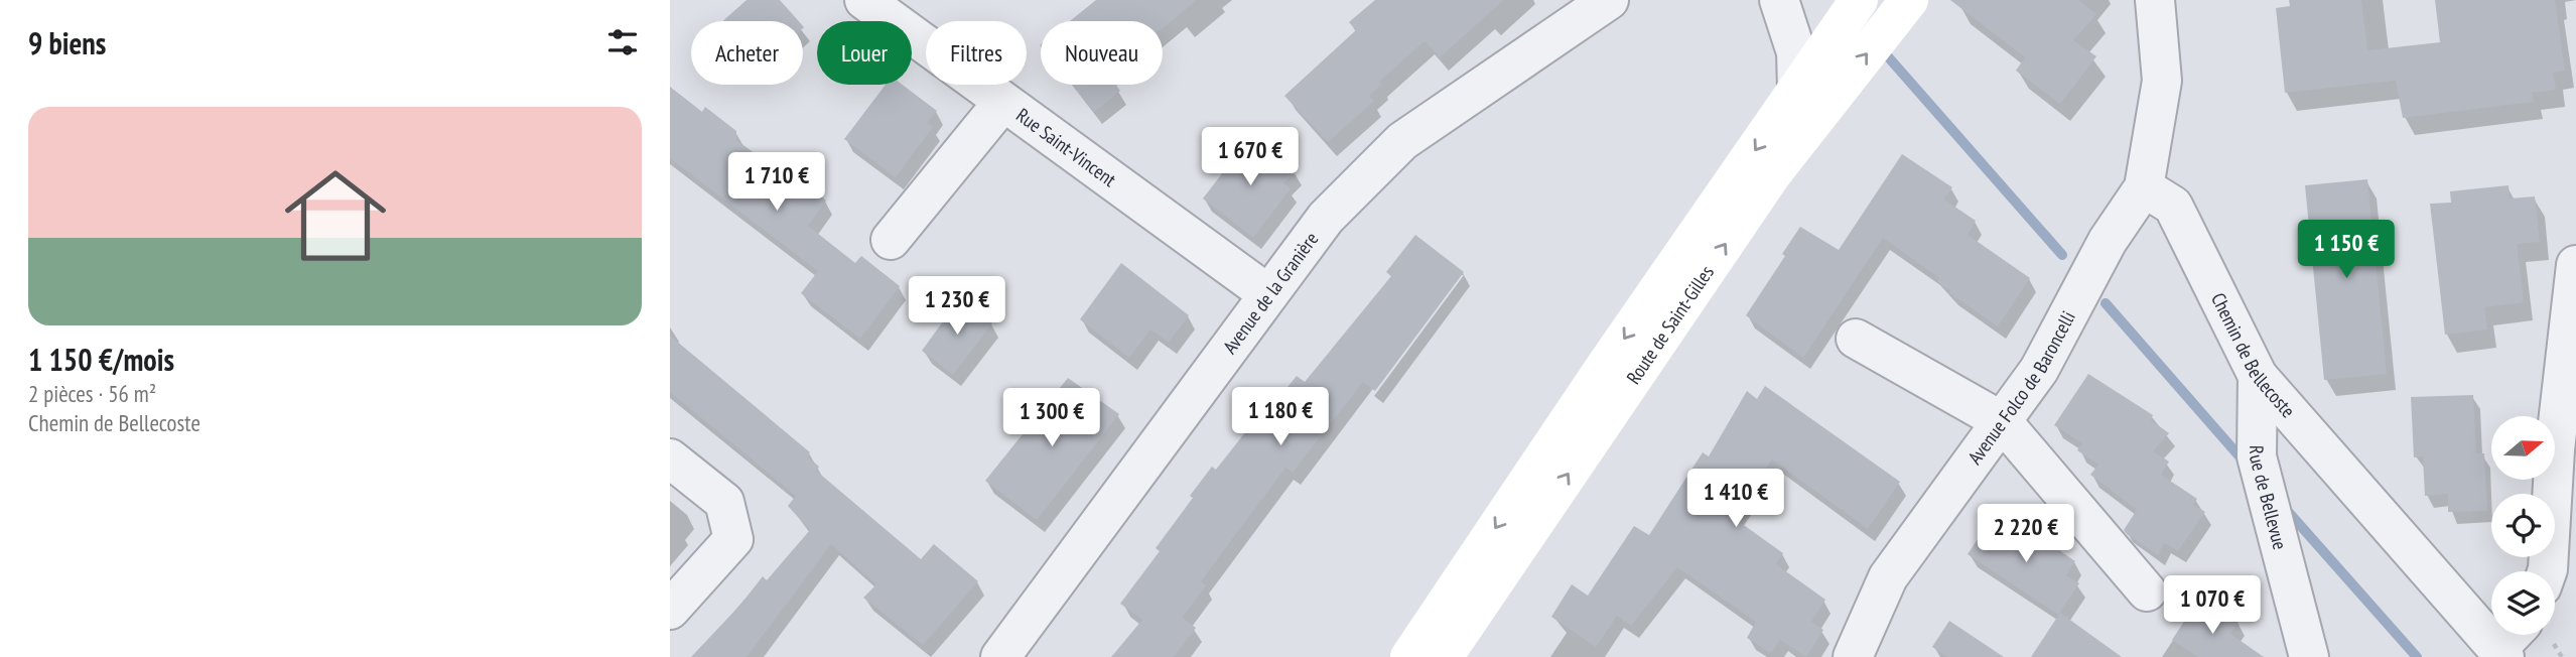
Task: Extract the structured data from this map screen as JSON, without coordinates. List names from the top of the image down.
{
  "streets": {
    "main road": ["Route de Saint-Gilles"],
    "street": [
      "Rue Saint-Vincent",
      "Avenue de la Granière",
      "Chemin de Bellecoste",
      "Avenue Folco de Baroncelli",
      "Rue de Bellevue"
    ]
  },
  "crossings": [
    ["Rue Saint-Vincent", "Avenue de la Granière"],
    ["Chemin de Bellecoste", "Avenue Folco de Baroncelli"],
    ["Chemin de Bellecoste", "Rue de Bellevue"]
  ],
  "north": "right",
  "page": {
    "heading": "9 biens",
    "chip": [
      "Acheter",
      "Louer",
      "Filtres",
      "Nouveau"
    ],
    "list": [
      {
        "name": "1 150 €/mois",
        "note": "2 pièces · 56 m² · Chemin de Bellecoste"
      }
    ],
    "price": [
      "1 670 €",
      "1 710 €",
      "1 150 €",
      "1 230 €",
      "1 180 €",
      "1 300 €",
      "1 410 €",
      "2 220 €",
      "1 070 €"
    ]
  }
}
